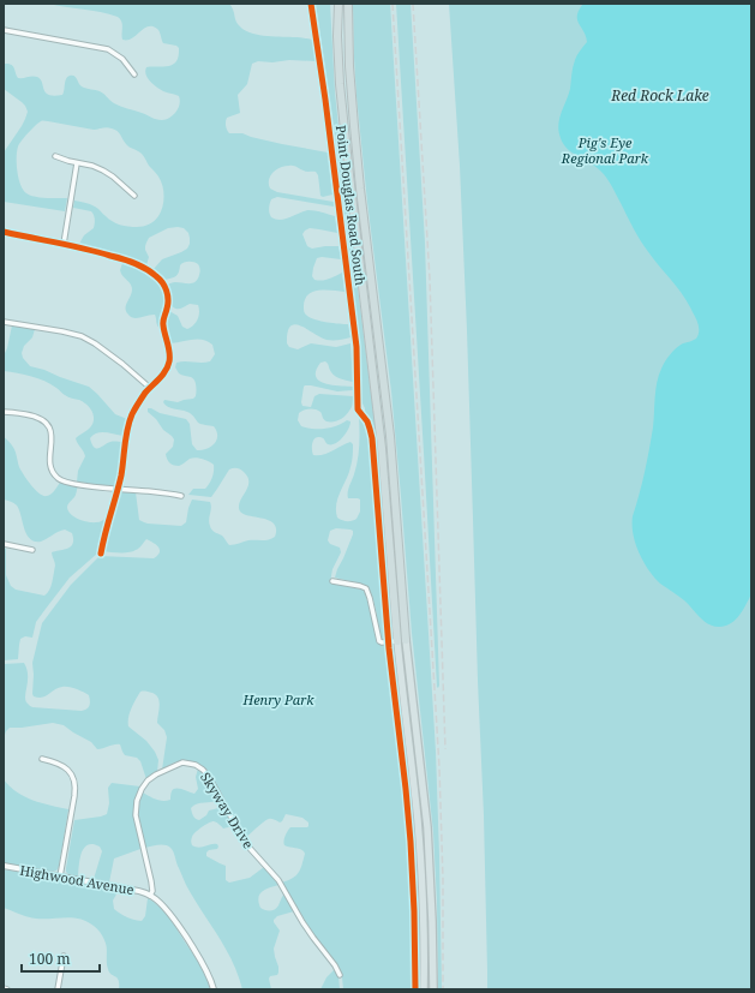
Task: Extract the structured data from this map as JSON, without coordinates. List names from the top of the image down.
{
  "streets": {
    "street": ["Point Douglas Road South", "Skyway Drive", "Highwood Avenue"]
  },
  "crossings": [
    ["Skyway Drive", "Highwood Avenue"]
  ],
  "water": ["Red Rock Lake"],
  "parks": ["Pig's Eye Regional Park", "Henry Park"],
  "scale_bar": "100 m"
}
